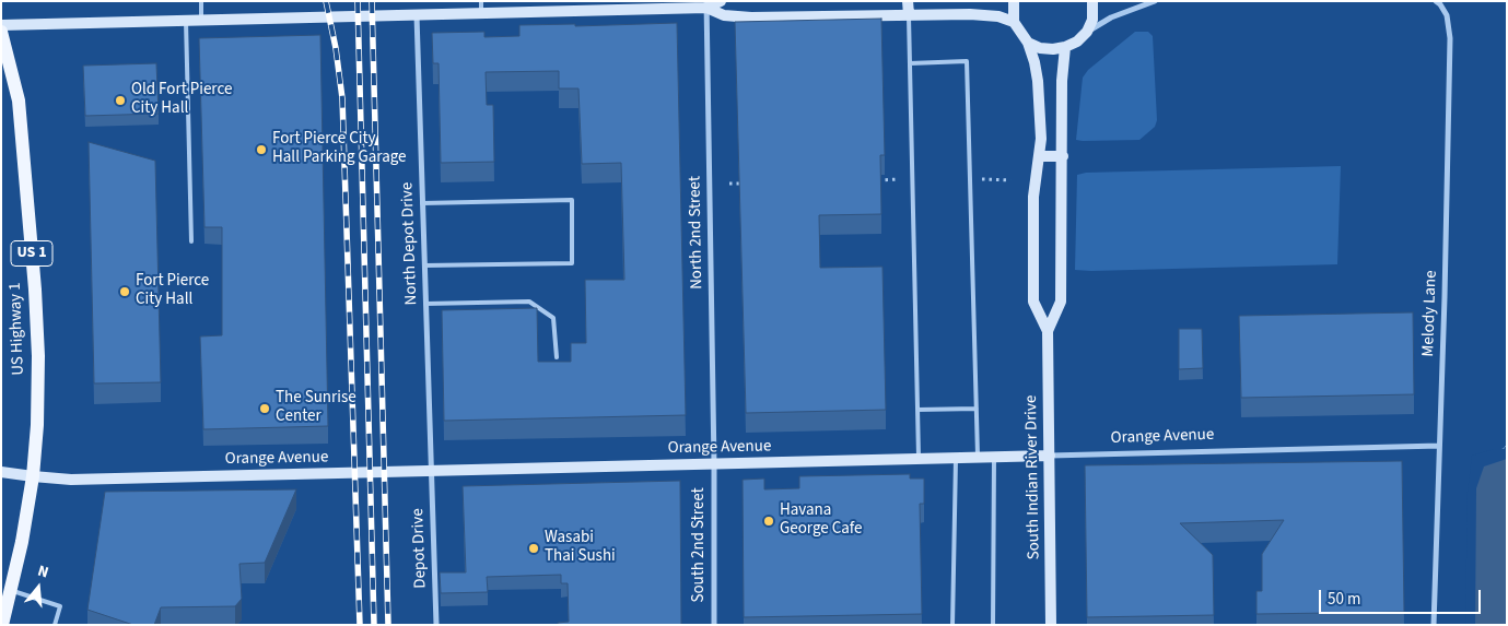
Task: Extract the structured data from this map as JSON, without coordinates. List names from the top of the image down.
{
  "streets": {
    "main road": ["US 1", "US Highway 1"],
    "street": [
      "North 2nd Street",
      "North Depot Drive",
      "Melody Lane",
      "Orange Avenue",
      "South Indian River Drive",
      "South 2nd Street",
      "Depot Drive"
    ]
  },
  "crossings": [
    ["North 2nd Street", "Orange Avenue"],
    ["North 2nd Street", "South 2nd Street"],
    ["North Depot Drive", "Orange Avenue"],
    ["North Depot Drive", "Depot Drive"],
    ["Melody Lane", "Orange Avenue"],
    ["US Highway 1", "Orange Avenue"],
    ["Orange Avenue", "South Indian River Drive"],
    ["Orange Avenue", "South 2nd Street"],
    ["Orange Avenue", "Depot Drive"]
  ],
  "places": [
    "Old Fort Pierce City Hall",
    "Fort Pierce City Hall Parking Garage",
    "Fort Pierce City Hall",
    "The Sunrise Center",
    "Havana George Cafe",
    "Wasabi Thai Sushi"
  ],
  "scale_bar": "50 m",
  "north": "top"
}
